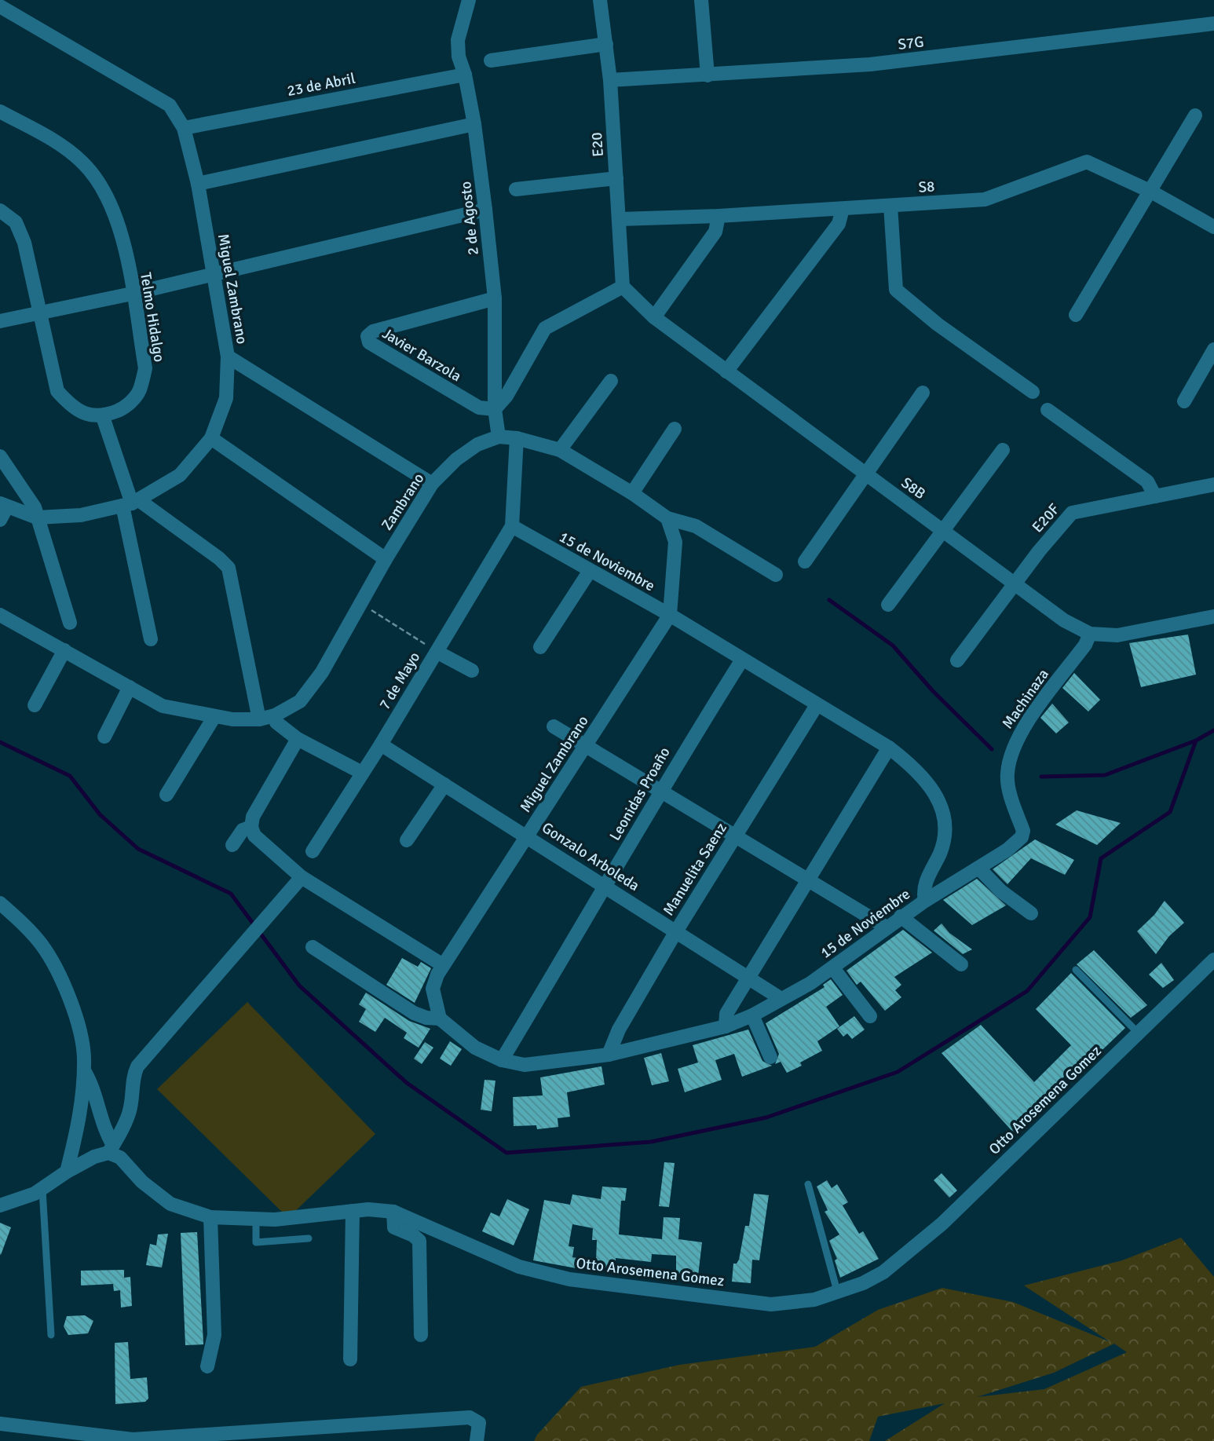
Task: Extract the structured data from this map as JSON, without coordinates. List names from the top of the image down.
{
  "streets": {
    "street": [
      "S7G",
      "23 de Abril",
      "E20",
      "S8",
      "2 de Agosto",
      "Miguel Zambrano",
      "Telmo Hidalgo",
      "Javier Barzola",
      "S8B",
      "Zambrano",
      "E20F",
      "15 de Noviembre",
      "7 de Mayo",
      "Machinaza",
      "Leonidas Proaño",
      "Gonzalo Arboleda",
      "Manuelita Saenz",
      "Otto Arosemena Gomez"
    ]
  },
  "crossings": [
    ["S7G", "E20"],
    ["23 de Abril", "2 de Agosto"],
    ["23 de Abril", "Miguel Zambrano"],
    ["E20", "S8"],
    ["E20", "S8B"],
    ["2 de Agosto", "Javier Barzola"],
    ["2 de Agosto", "Zambrano"],
    ["Miguel Zambrano", "Zambrano"],
    ["Miguel Zambrano", "15 de Noviembre"],
    ["Miguel Zambrano", "Gonzalo Arboleda"],
    ["S8B", "E20F"],
    ["S8B", "Machinaza"],
    ["15 de Noviembre", "7 de Mayo"],
    ["15 de Noviembre", "Machinaza"],
    ["15 de Noviembre", "Leonidas Proaño"],
    ["15 de Noviembre", "Gonzalo Arboleda"],
    ["15 de Noviembre", "Manuelita Saenz"],
    ["7 de Mayo", "Gonzalo Arboleda"],
    ["Leonidas Proaño", "Gonzalo Arboleda"],
    ["Gonzalo Arboleda", "Manuelita Saenz"]
  ]
}
